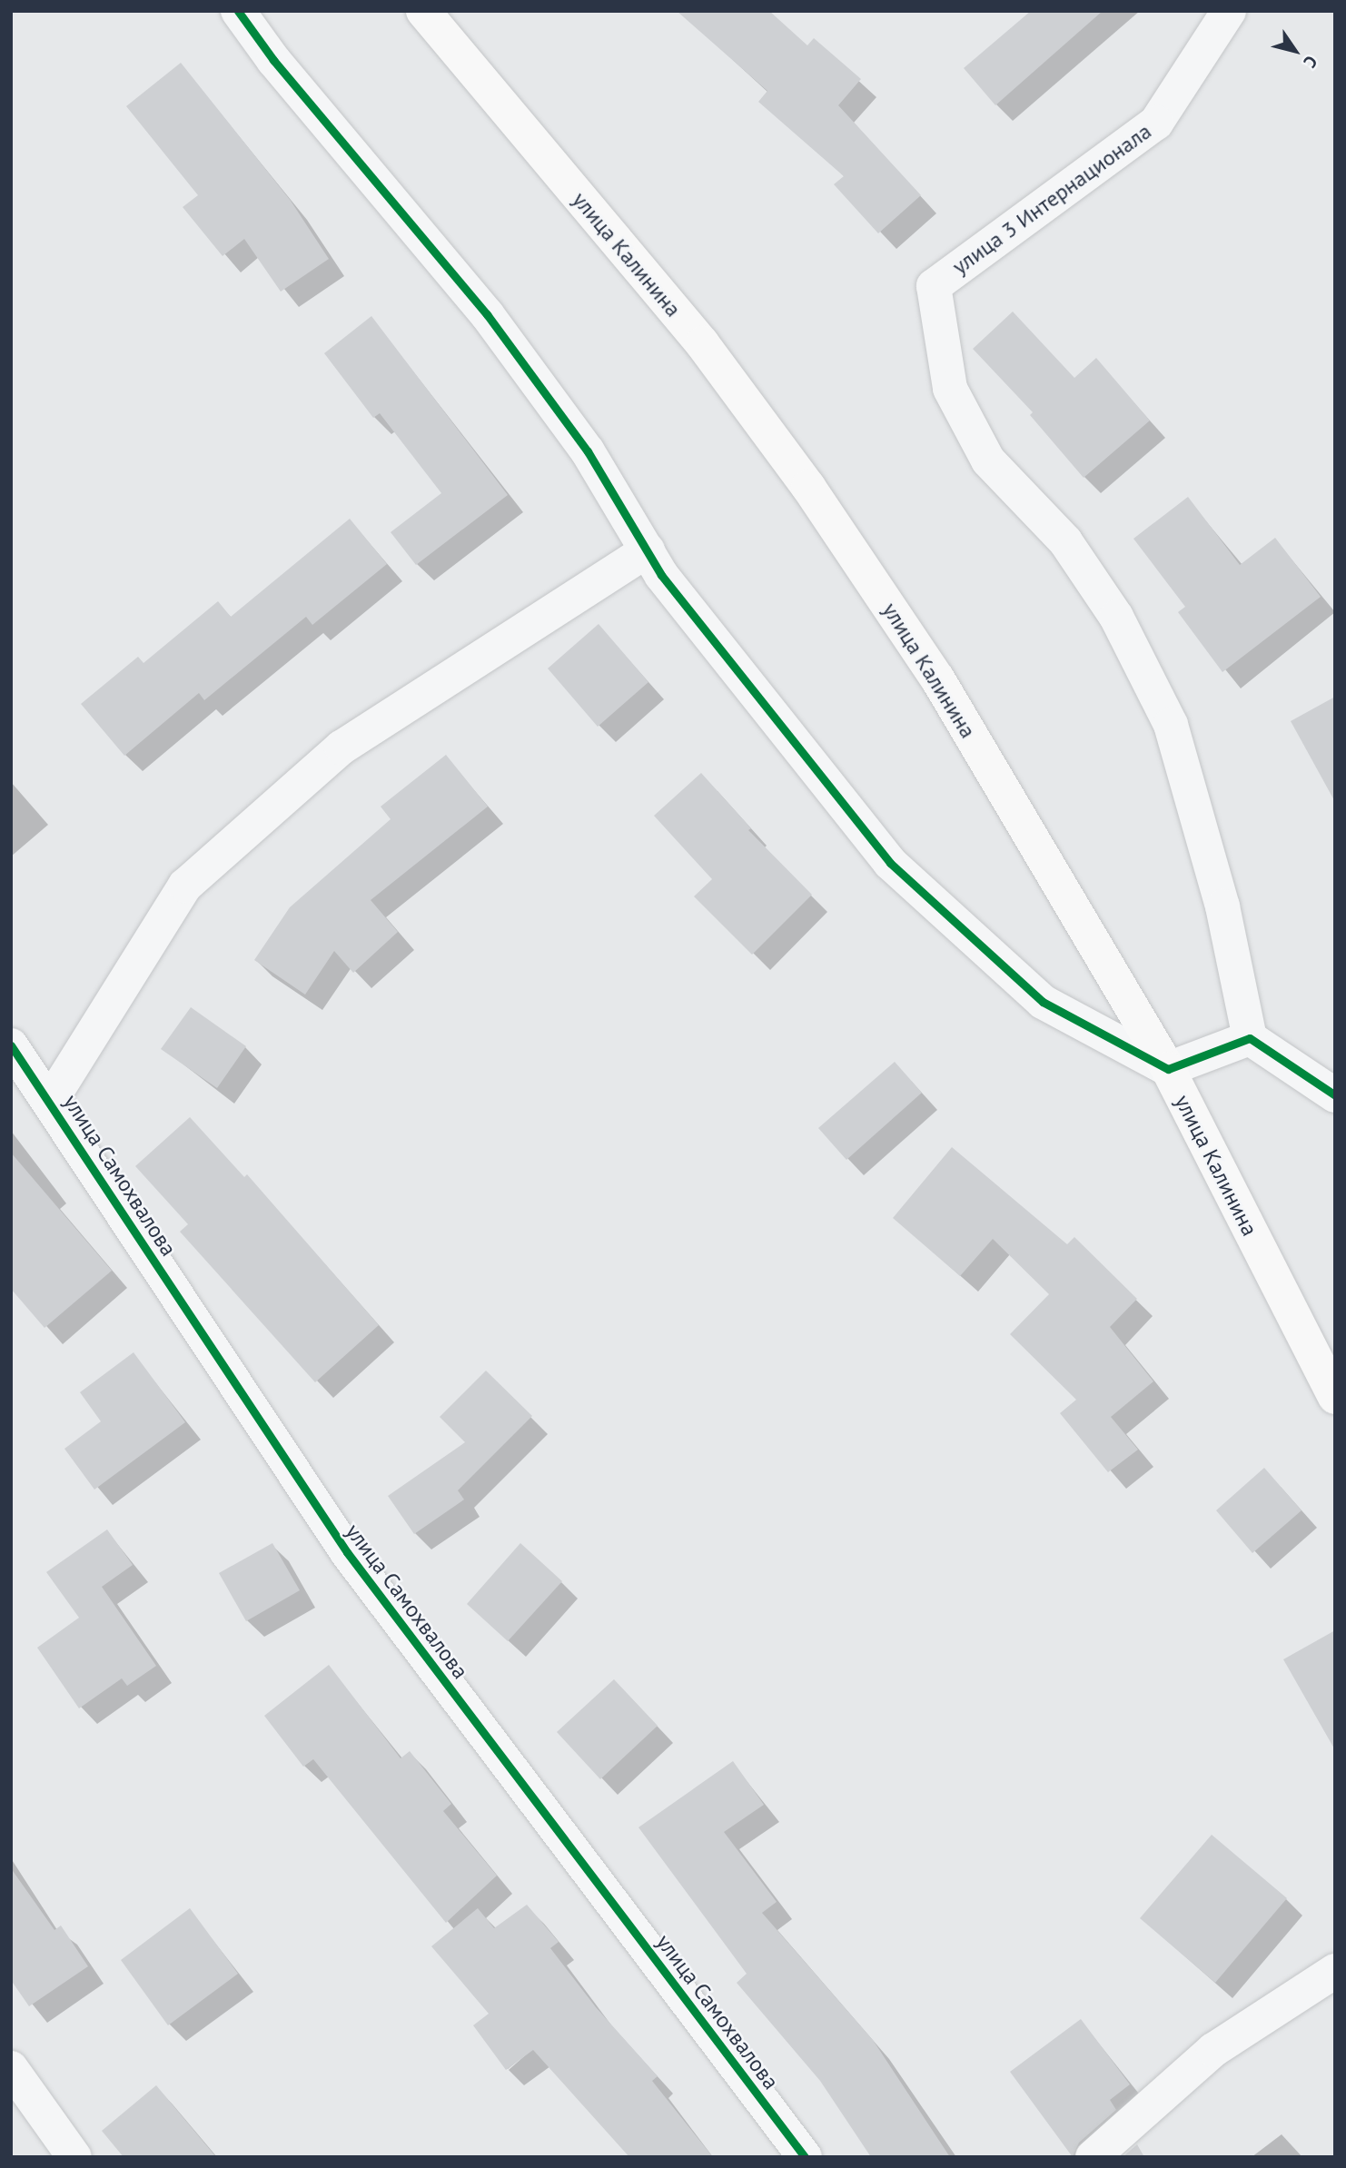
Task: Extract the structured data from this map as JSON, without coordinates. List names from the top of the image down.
{
  "streets": {
    "main road": ["улица Калинина"],
    "street": ["улица 3 Интернационала", "улица Самохвалова"]
  },
  "north": "bottom right"
}
